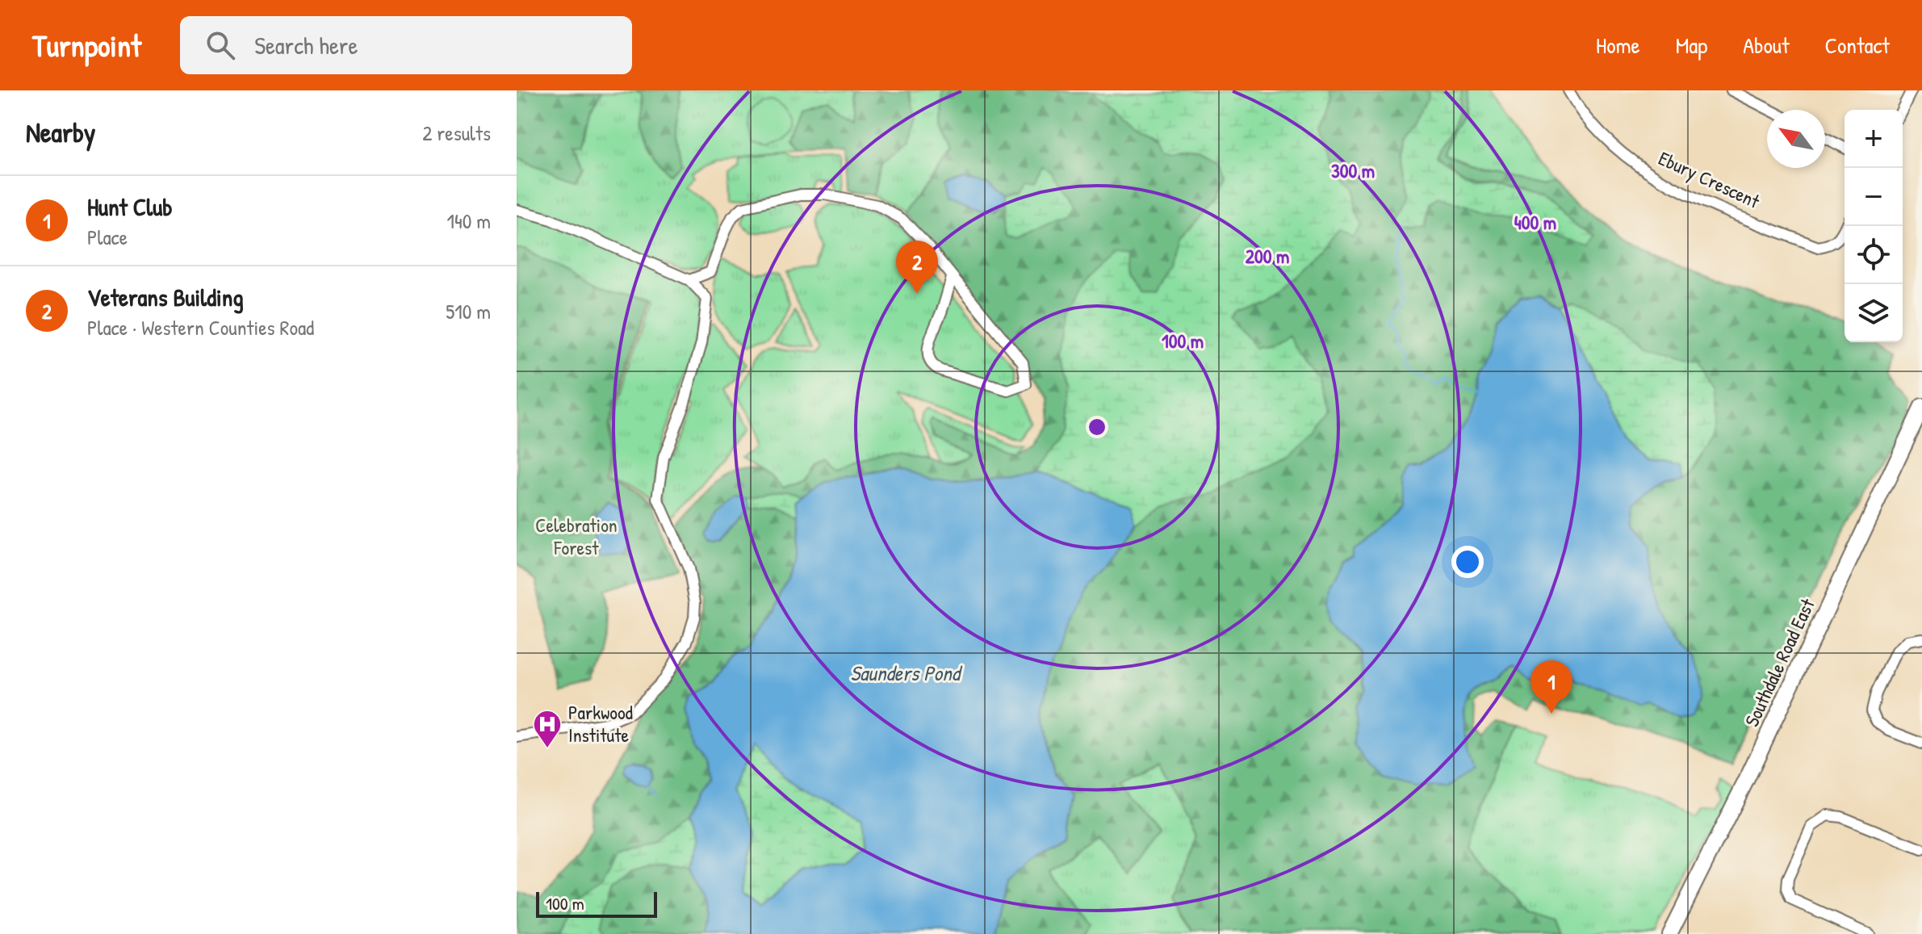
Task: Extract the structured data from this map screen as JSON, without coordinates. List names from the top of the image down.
{
  "streets": {
    "main road": ["Southdale Road East"],
    "street": ["Ebury Crescent"]
  },
  "water": ["Saunders Pond"],
  "parks": ["Celebration Forest"],
  "places": {
    "hospital": ["Parkwood Institute"]
  },
  "scale_bar": "100 m",
  "north": "top left",
  "page": {
    "header": "Turnpoint",
    "search": "Search here",
    "nav": [
      "Home",
      "Map",
      "About",
      "Contact"
    ],
    "heading": ["Nearby", "2 results"],
    "map_buttons": ["+", "−"],
    "list": [
      {
        "mark": "1",
        "name": "Hunt Club",
        "note": "Place",
        "value": "140 m"
      },
      {
        "mark": "2",
        "name": "Veterans Building",
        "note": "Place · Western Counties Road",
        "value": "510 m"
      }
    ],
    "pins": ["2", "1"],
    "scale": "100 m"
  },
  "rings": [
    "300 m",
    "400 m",
    "200 m",
    "100 m"
  ]
}
